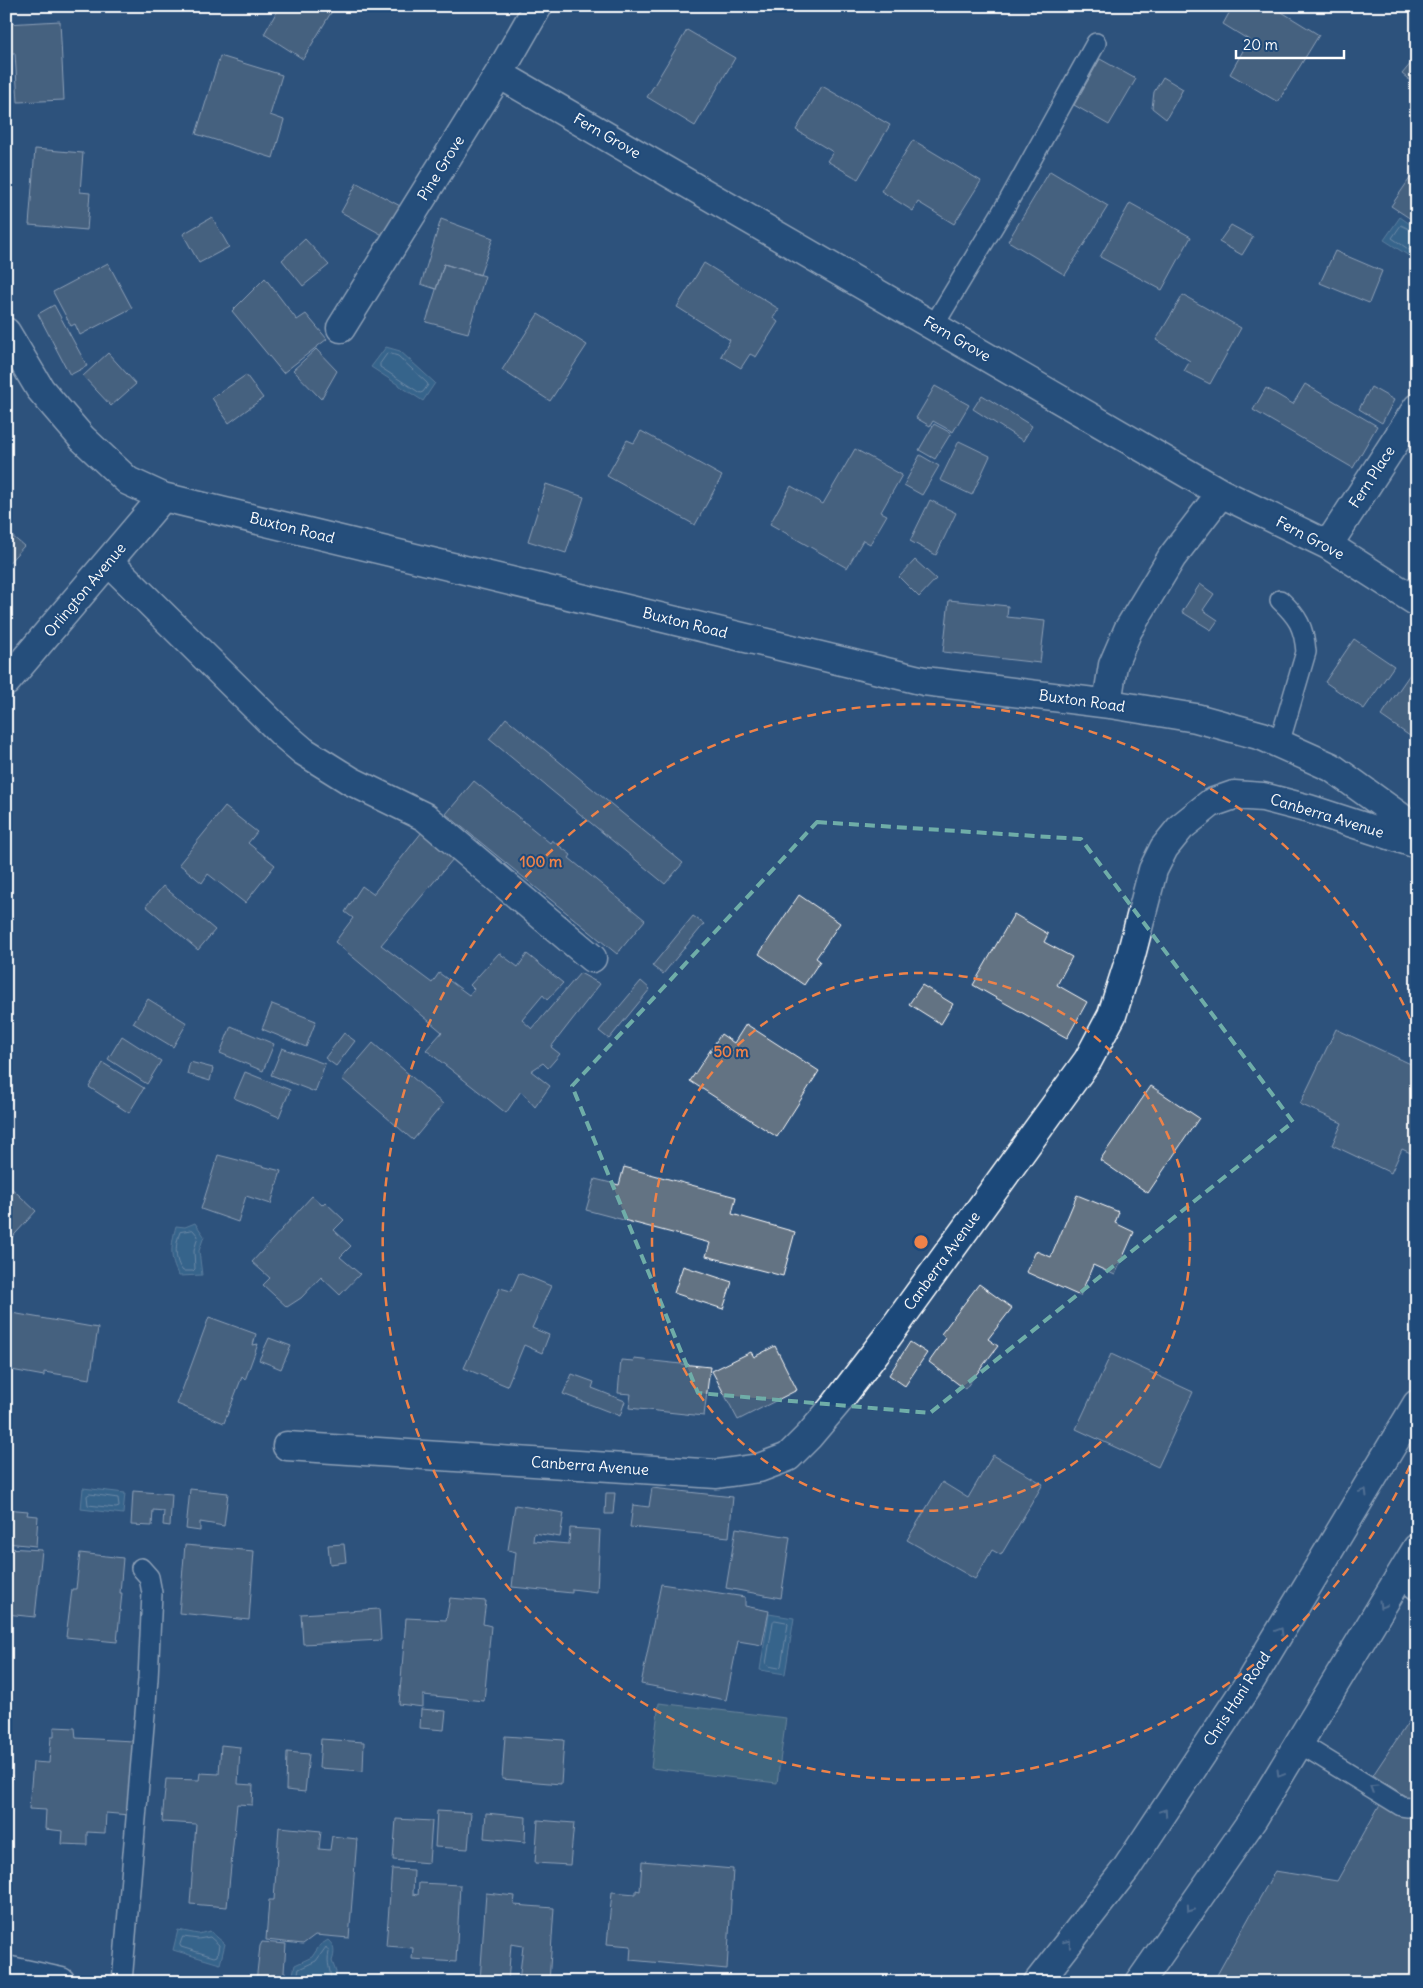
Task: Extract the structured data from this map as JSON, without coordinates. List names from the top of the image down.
{
  "streets": {
    "street": [
      "Fern Grove",
      "Pine Grove",
      "Fern Place",
      "Buxton Road",
      "Orlington Avenue",
      "Canberra Avenue",
      "Chris Hani Road"
    ]
  },
  "crossings": [
    ["Fern Grove", "Pine Grove"],
    ["Fern Grove", "Fern Place"],
    ["Buxton Road", "Orlington Avenue"]
  ],
  "scale_bar": "20 m",
  "rings": ["100 m", "50 m"]
}
